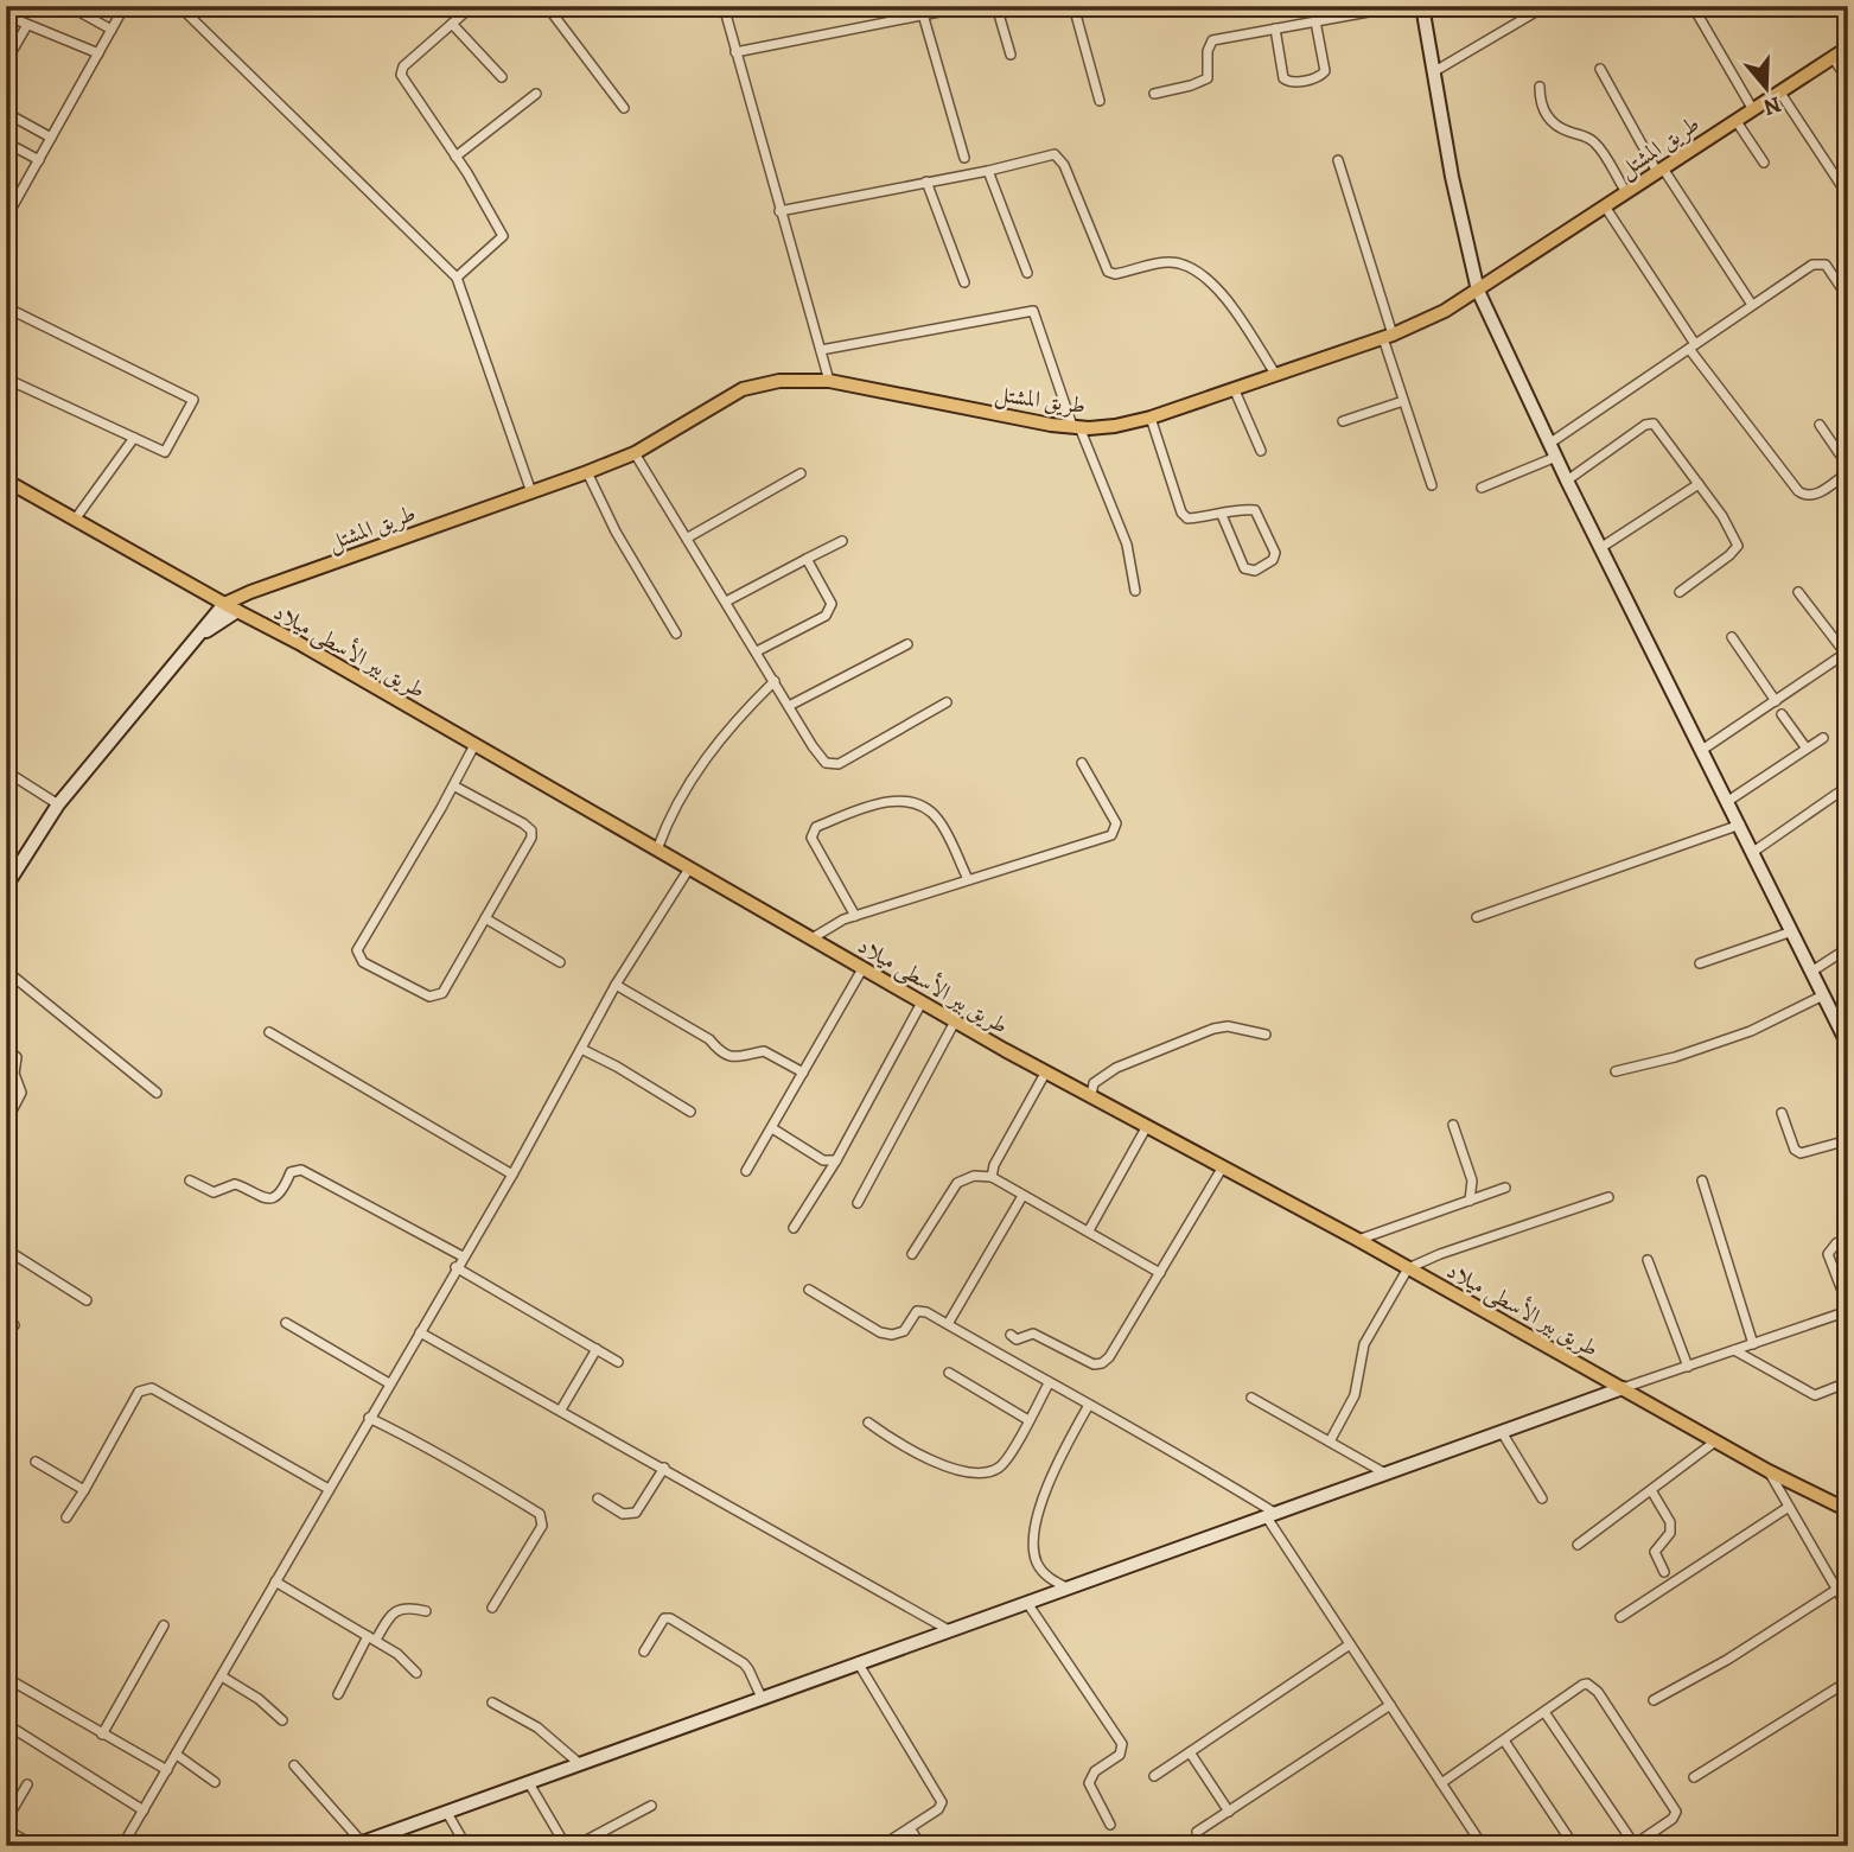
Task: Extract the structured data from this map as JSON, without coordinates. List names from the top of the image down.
{
  "streets": {
    "main road": ["طريق المشتل", "طريق بير الأسطى ميلاد"]
  },
  "north": "bottom"
}
